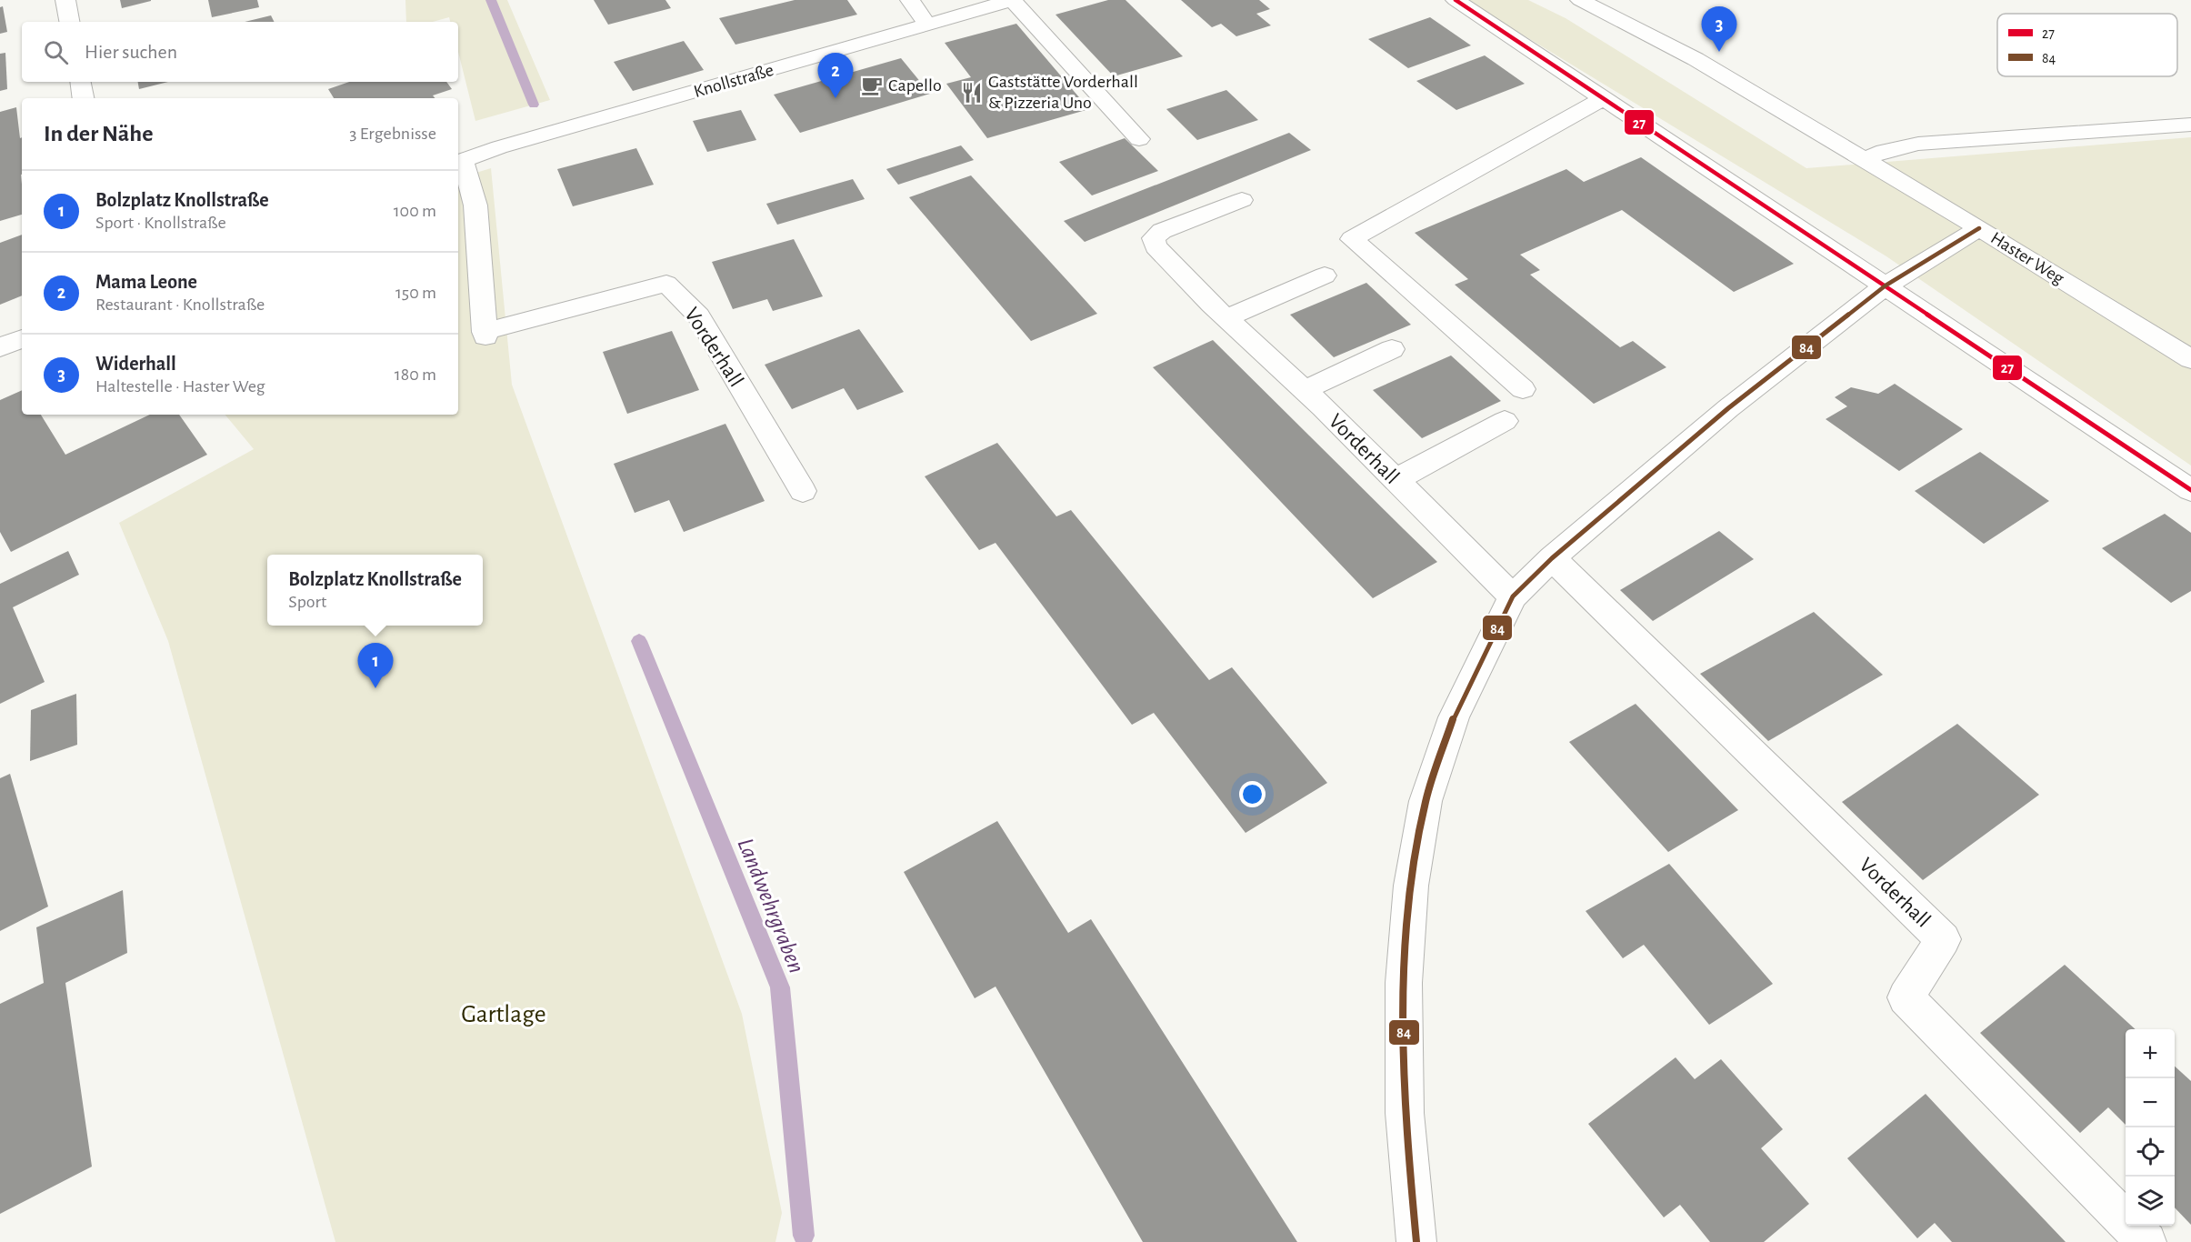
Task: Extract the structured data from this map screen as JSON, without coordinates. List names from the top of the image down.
{
  "streets": {
    "street": ["Knollstraße", "Haster Weg", "Vorderhall"]
  },
  "crossings": [
    ["Knollstraße", "Vorderhall"]
  ],
  "water": ["Landwehrgraben"],
  "parks": ["Gartlage"],
  "places": {
    "cafe": ["Capello"],
    "restaurant": ["Gaststätte Vorderhall & Pizzeria Uno"]
  },
  "lines": ["transit line 27", "transit line 84"],
  "legend": ["27", "84"],
  "page": {
    "pins": ["3", "2", "1"],
    "search": "Hier suchen",
    "heading": ["In der Nähe", "3 Ergebnisse"],
    "list": [
      {
        "mark": "1",
        "name": "Bolzplatz Knollstraße",
        "note": "Sport · Knollstraße",
        "value": "100 m"
      },
      {
        "mark": "2",
        "name": "Mama Leone",
        "note": "Restaurant · Knollstraße",
        "value": "150 m"
      },
      {
        "mark": "3",
        "name": "Widerhall",
        "note": "Haltestelle · Haster Weg",
        "value": "180 m"
      }
    ],
    "popup": ["Bolzplatz Knollstraße", "Sport"],
    "map_buttons": ["+", "−"]
  }
}
